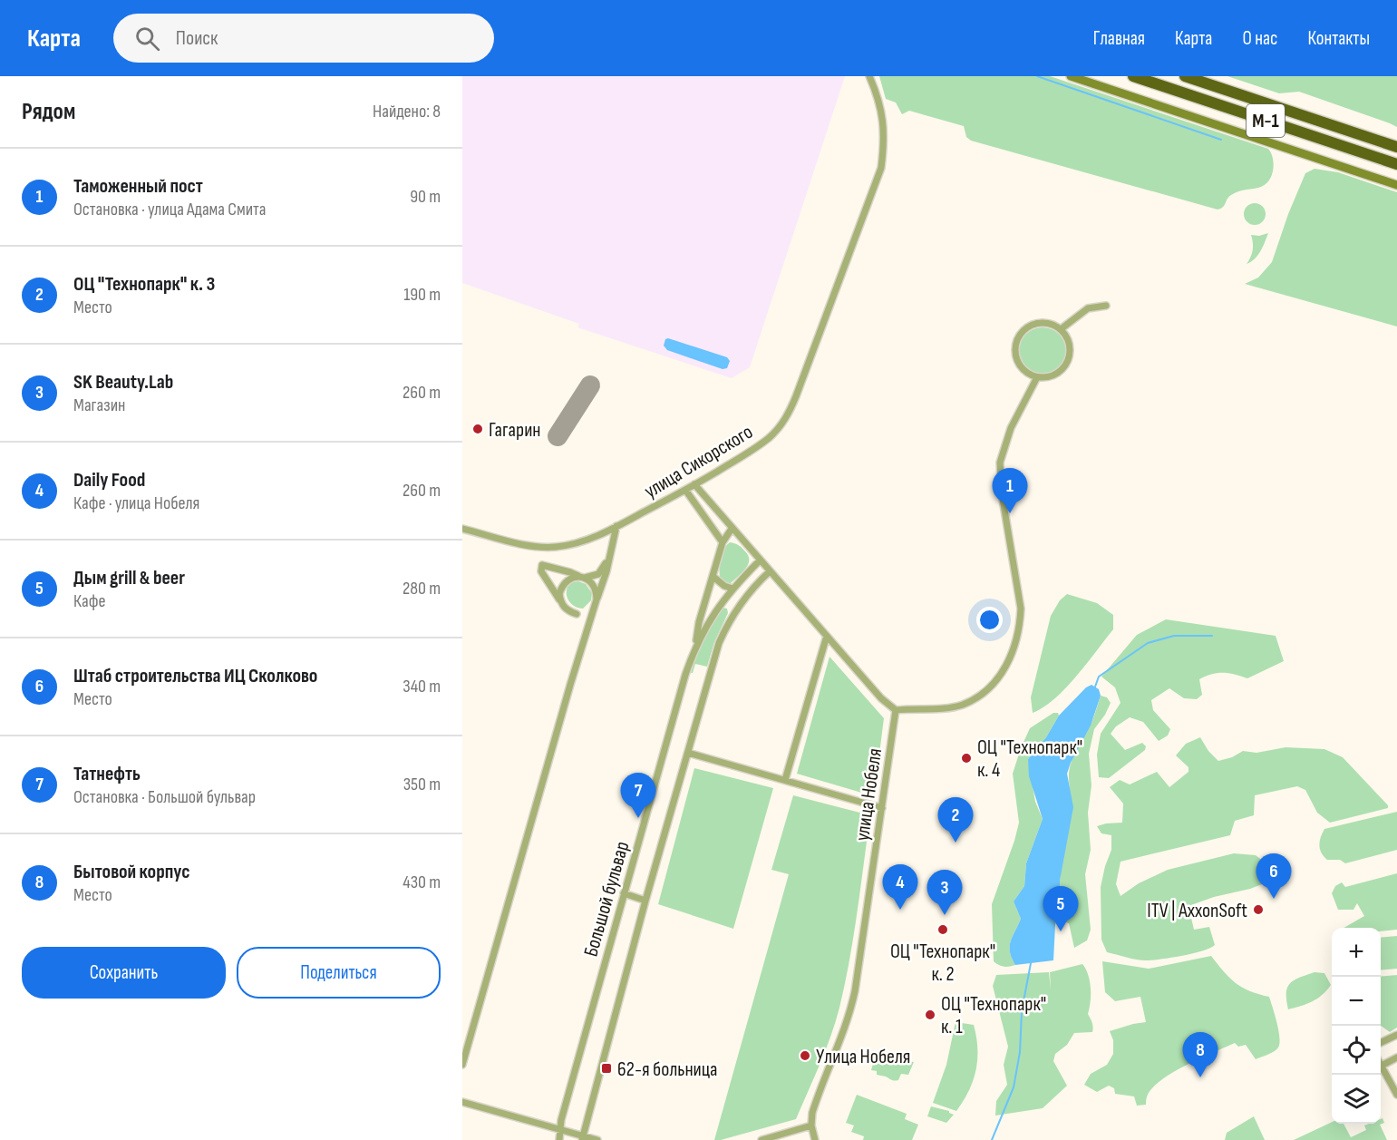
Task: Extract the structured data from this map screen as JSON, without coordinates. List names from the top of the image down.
{
  "streets": {
    "highway": ["М-1"],
    "street": ["улица Сикорского", "улица Нобеля", "Большой бульвар"]
  },
  "places": {
    "other": [
      "Гагарин",
      "ОЦ \"Технопарк\" к. 4",
      "ITV | AxxonSoft",
      "ОЦ \"Технопарк\" к. 2",
      "ОЦ \"Технопарк\" к. 1",
      "Улица Нобеля"
    ],
    "transit": ["62-я больница"]
  },
  "page": {
    "header": "Карта",
    "search": "Поиск",
    "nav": [
      "Главная",
      "Карта",
      "О нас",
      "Контакты"
    ],
    "heading": ["Рядом", "Найдено: 8"],
    "list": [
      {
        "mark": "1",
        "name": "Таможенный пост",
        "note": "Остановка · улица Адама Смита",
        "value": "90 m"
      },
      {
        "mark": "2",
        "name": "ОЦ \"Технопарк\" к. 3",
        "note": "Место",
        "value": "190 m"
      },
      {
        "mark": "3",
        "name": "SK Beauty.Lab",
        "note": "Магазин",
        "value": "260 m"
      },
      {
        "mark": "4",
        "name": "Daily Food",
        "note": "Кафе · улица Нобеля",
        "value": "260 m"
      },
      {
        "mark": "5",
        "name": "Дым grill & beer",
        "note": "Кафе",
        "value": "280 m"
      },
      {
        "mark": "6",
        "name": "Штаб строительства ИЦ Сколково",
        "note": "Место",
        "value": "340 m"
      },
      {
        "mark": "7",
        "name": "Татнефть",
        "note": "Остановка · Большой бульвар",
        "value": "350 m"
      },
      {
        "mark": "8",
        "name": "Бытовой корпус",
        "note": "Место",
        "value": "430 m"
      }
    ],
    "pins": [
      "1",
      "7",
      "2",
      "6",
      "4",
      "3",
      "5",
      "8"
    ],
    "map_buttons": ["+", "−"],
    "buttons": ["Сохранить", "Поделиться"]
  }
}
